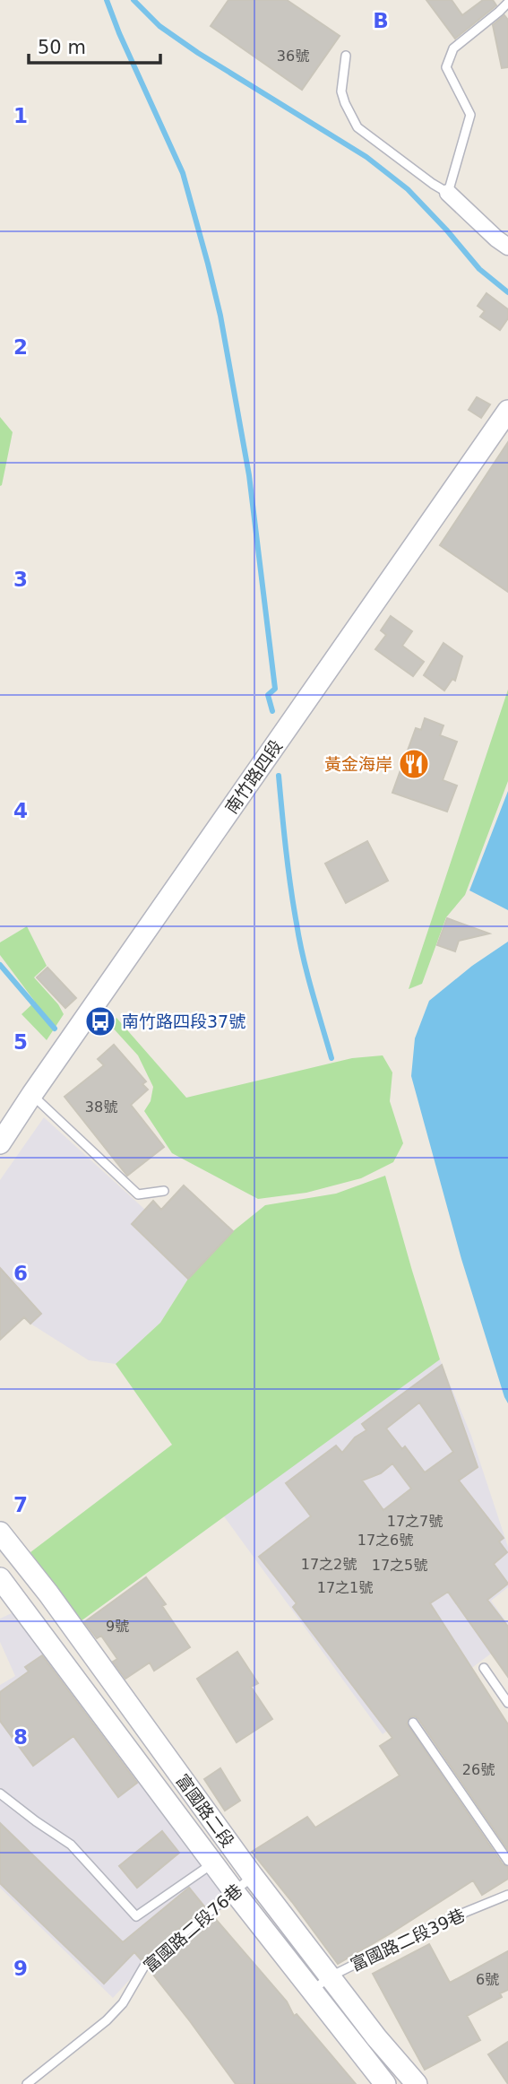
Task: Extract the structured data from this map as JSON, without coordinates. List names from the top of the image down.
{
  "streets": {
    "street": ["南竹路四段", "富國路二段"],
    "lane": ["富國路二段76巷", "富國路二段39巷"]
  },
  "crossings": [
    ["富國路二段", "富國路二段76巷"],
    ["富國路二段", "富國路二段39巷"]
  ],
  "places": {
    "restaurant": ["黃金海岸"],
    "bus stop": ["南竹路四段37號"]
  },
  "house_numbers": [
    "36號",
    "38號",
    "17之7號",
    "17之6號",
    "17之2號",
    "17之5號",
    "17之1號",
    "9號",
    "26號",
    "6號"
  ],
  "scale_bar": "50 m",
  "grid": {
    "columns": ["B"],
    "rows": [
      "1",
      "2",
      "3",
      "4",
      "5",
      "6",
      "7",
      "8",
      "9"
    ]
  }
}
